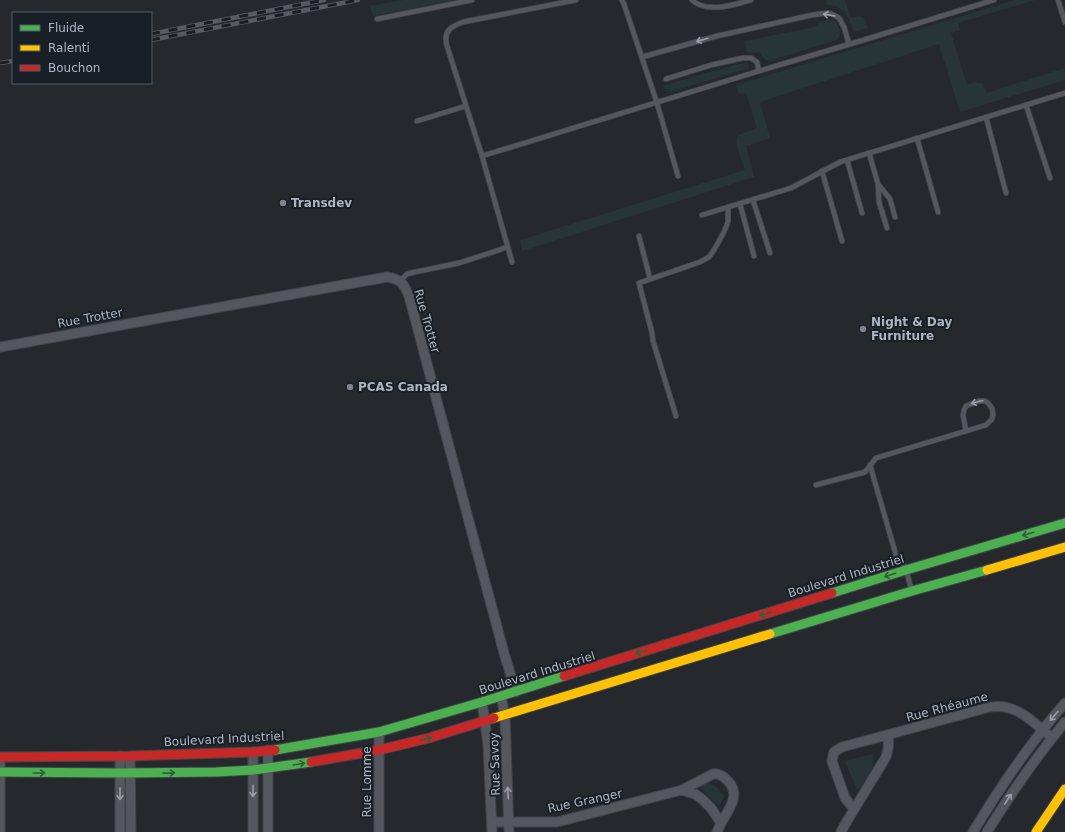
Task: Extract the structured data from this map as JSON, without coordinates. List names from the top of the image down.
{
  "streets": {
    "main road": ["Boulevard Industriel"],
    "street": [
      "Rue Trotter",
      "Rue Rhéaume",
      "Rue Savoy",
      "Rue Lomme",
      "Rue Granger"
    ]
  },
  "crossings": [
    ["Rue Trotter", "Boulevard Industriel"],
    ["Boulevard Industriel", "Rue Savoy"],
    ["Boulevard Industriel", "Rue Lomme"],
    ["Rue Savoy", "Rue Granger"]
  ],
  "places": ["Transdev", "Night & Day Furniture", "PCAS Canada"],
  "legend": ["Fluide", "Ralenti", "Bouchon"]
}
